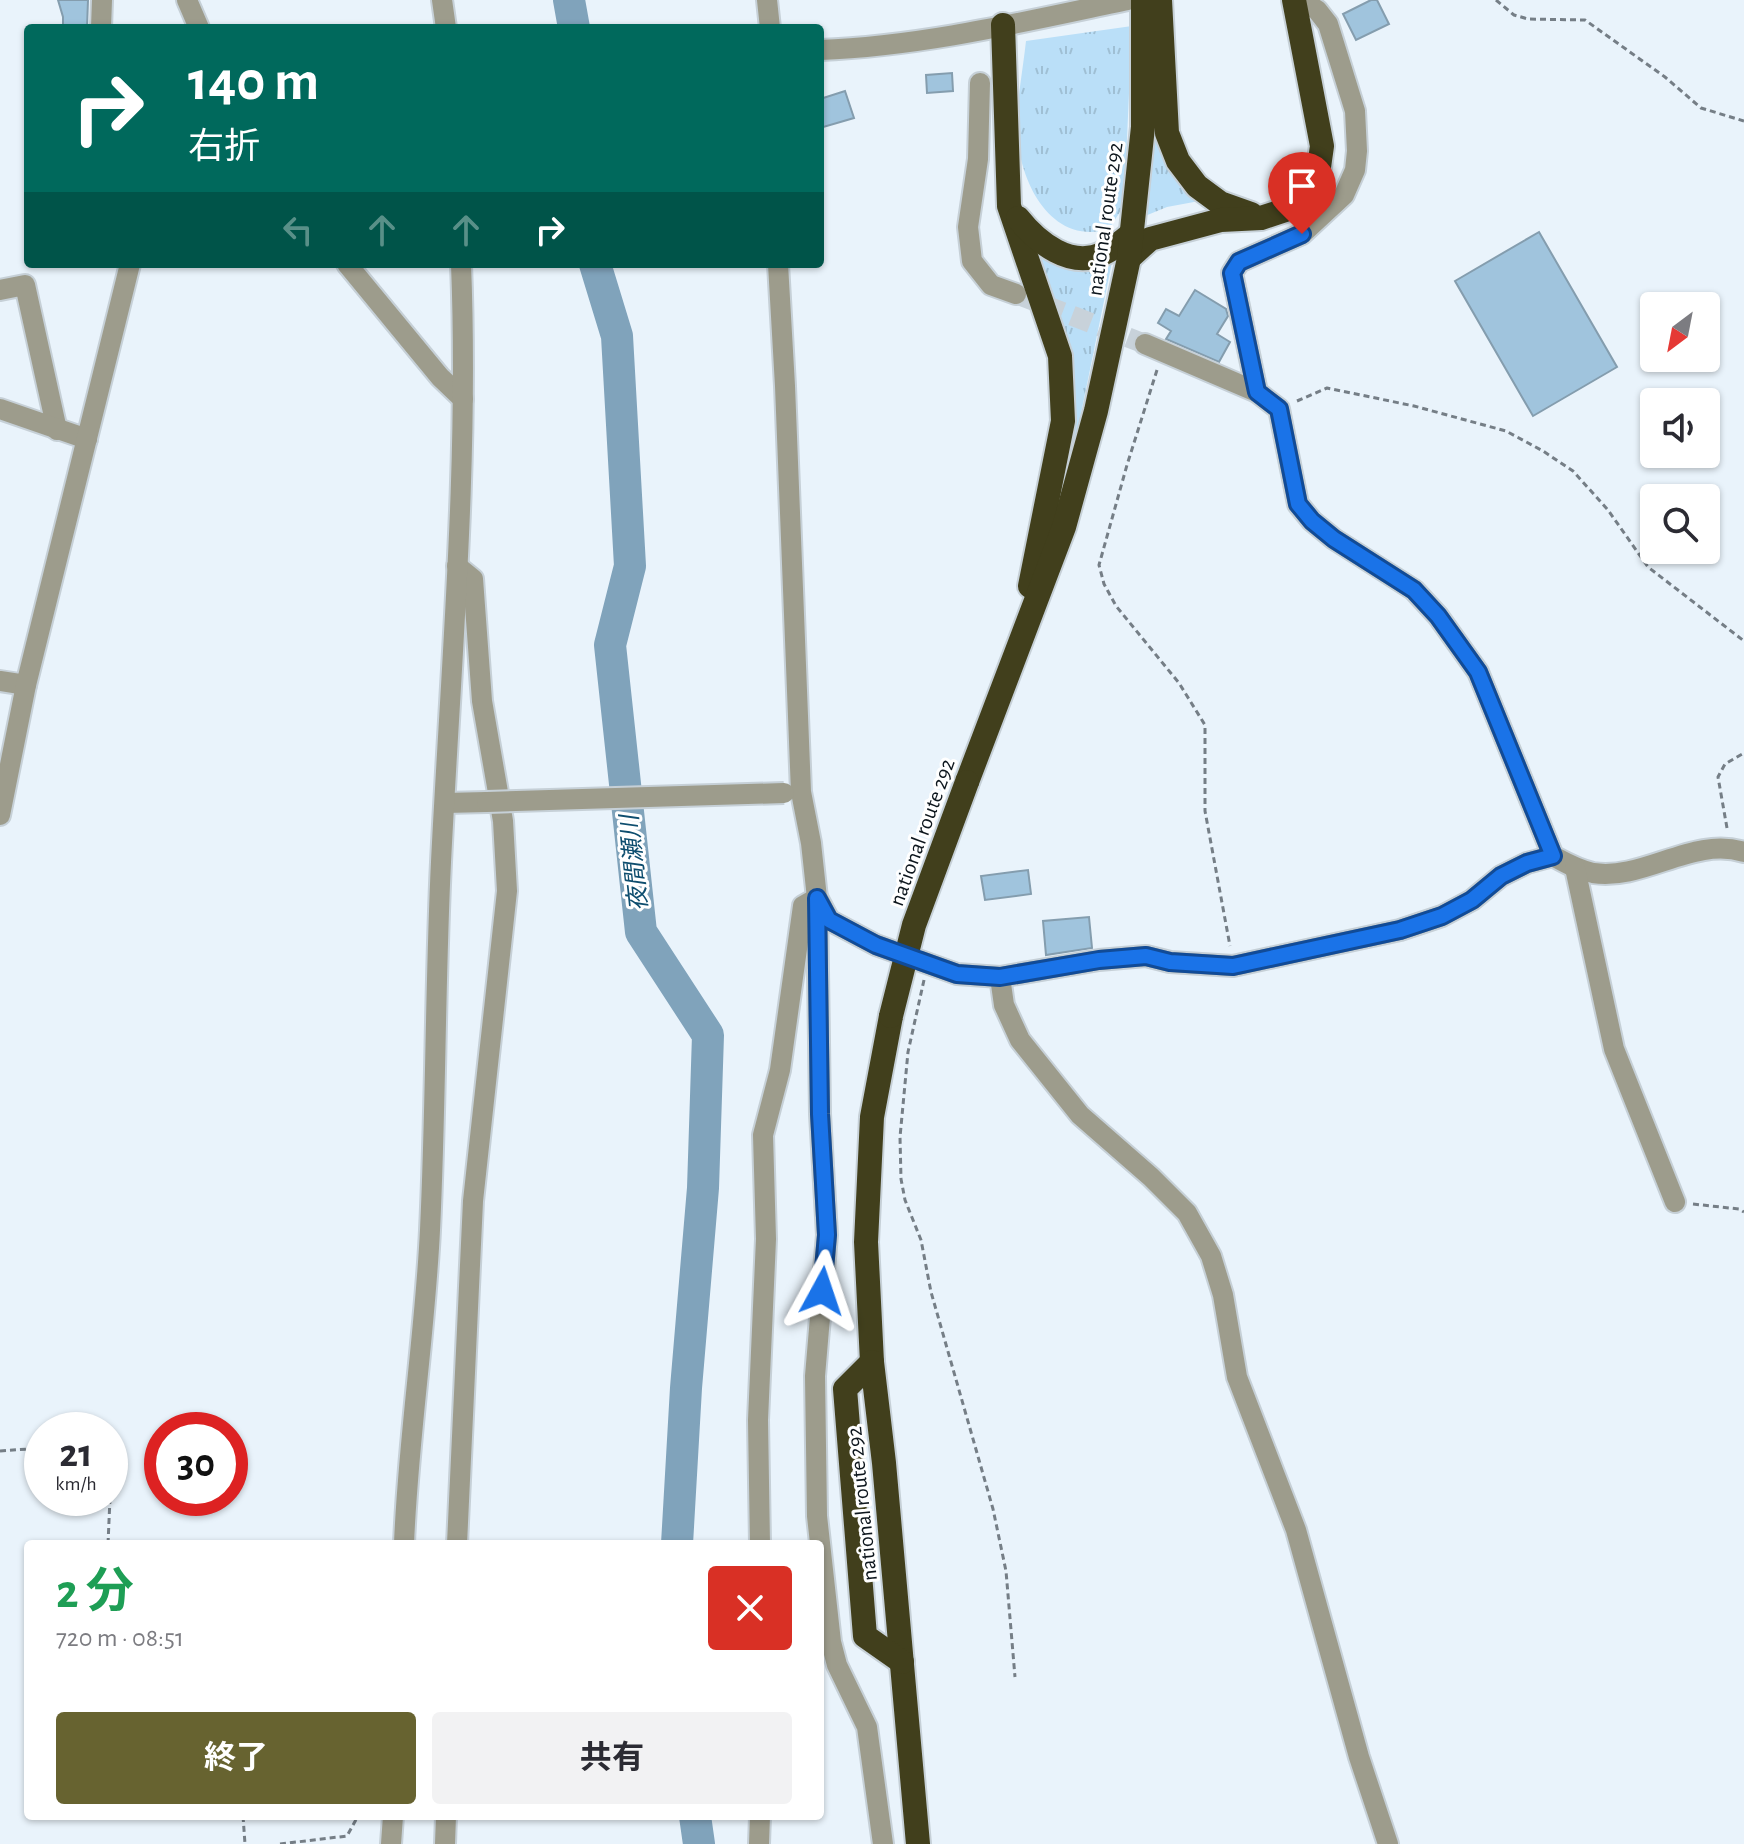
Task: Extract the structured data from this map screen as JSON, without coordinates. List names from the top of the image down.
{
  "streets": {
    "highway": ["national route 292"]
  },
  "water": ["夜間瀬川"],
  "north": "bottom left",
  "page": {
    "turn": ["140 m", "右折"],
    "speed": "21 km/h",
    "limit": "30",
    "heading": ["2 分", "720 m · 08:51"],
    "buttons": ["終了", "共有"]
  }
}
